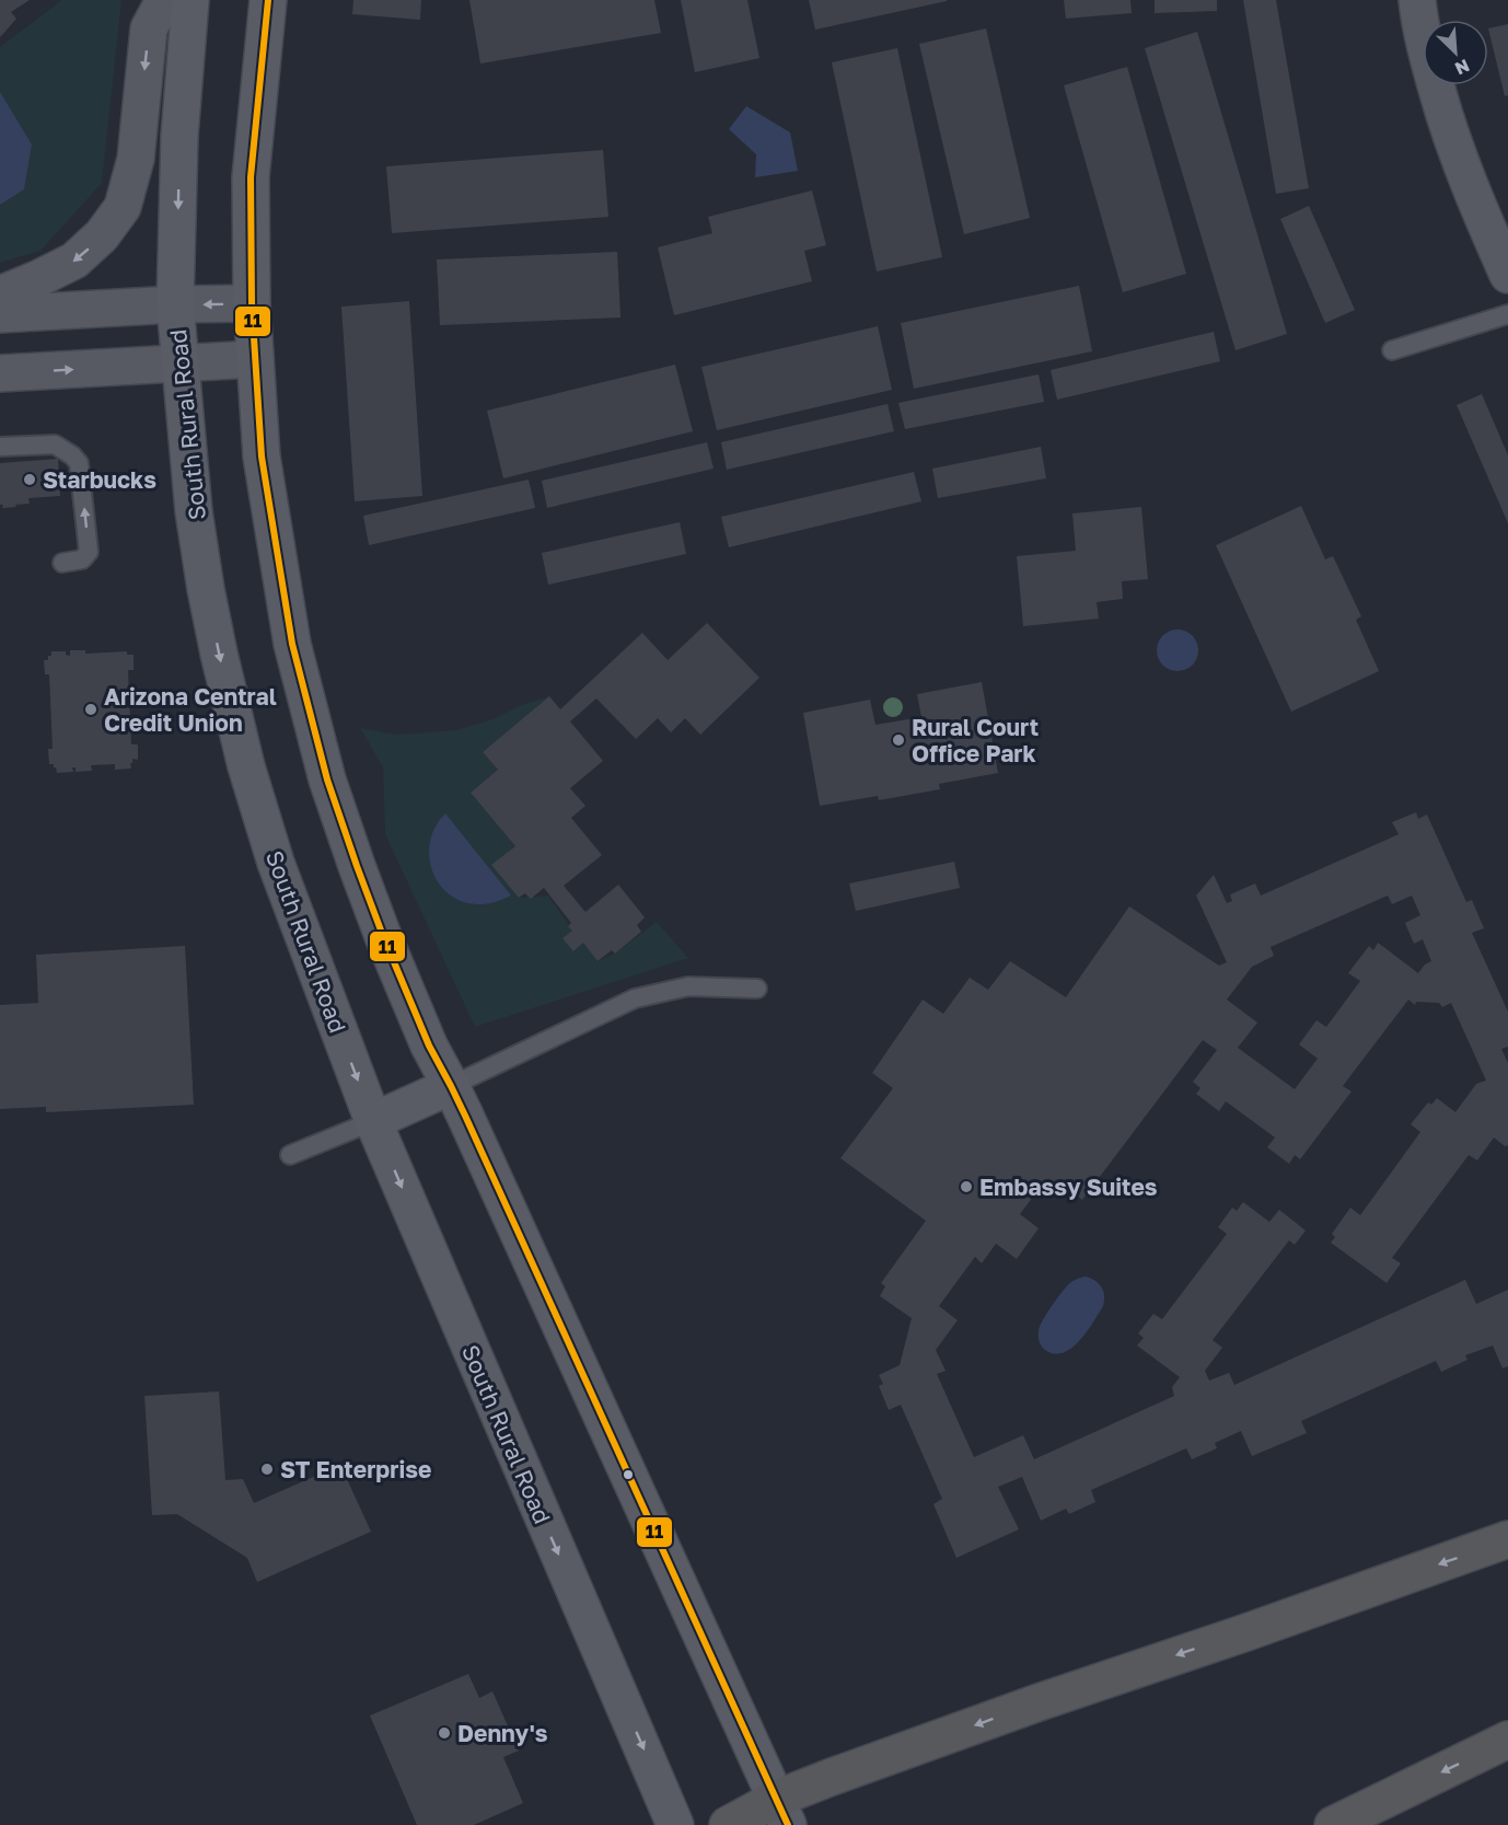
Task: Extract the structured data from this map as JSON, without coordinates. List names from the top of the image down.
{
  "streets": {
    "main road": ["South Rural Road"]
  },
  "places": [
    "Starbucks",
    "Arizona Central Credit Union",
    "Rural Court Office Park",
    "Embassy Suites",
    "ST Enterprise",
    "Denny's"
  ],
  "lines": ["transit line 11"],
  "north": "bottom right"
}
